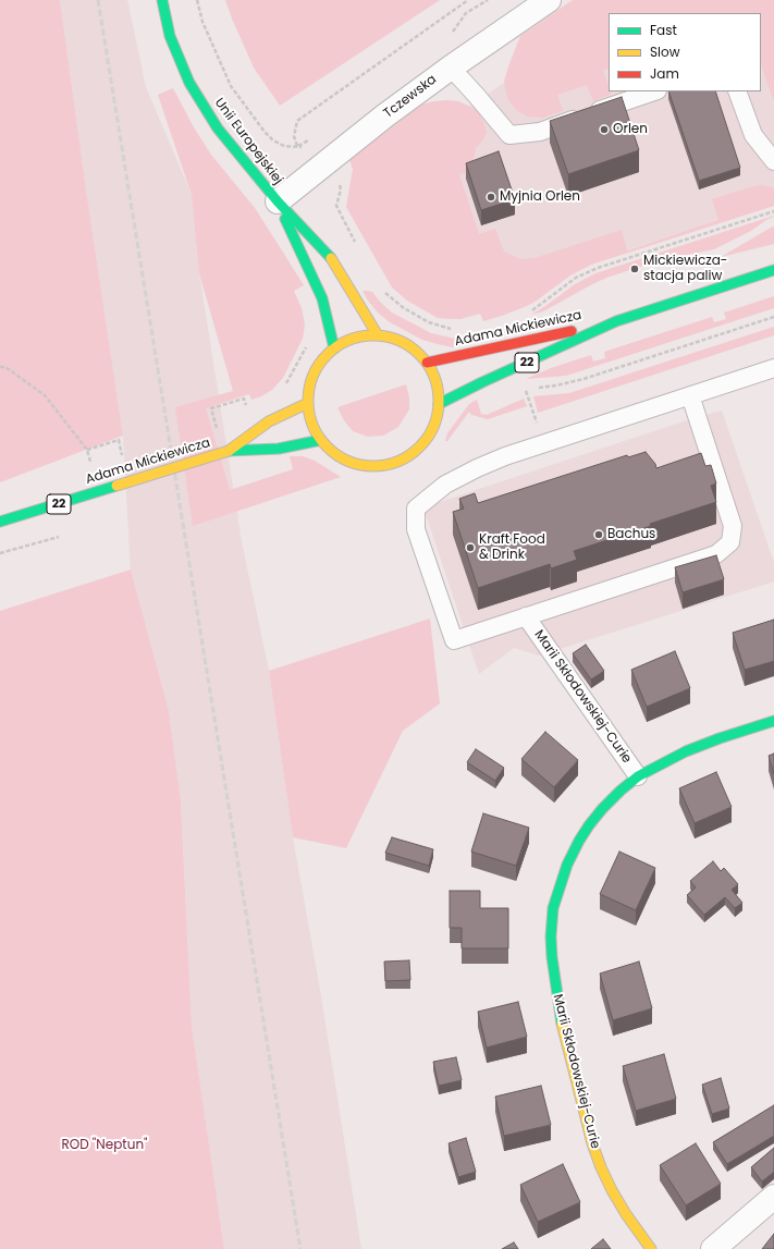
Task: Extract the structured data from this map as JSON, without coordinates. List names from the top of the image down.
{
  "streets": {
    "main road": [
      "Unii Europejskiej",
      "Adama Mickiewicza",
      "22",
      "Marii Skłodowskiej-Curie"
    ],
    "street": ["Tczewska"]
  },
  "crossings": [
    ["Tczewska", "Unii Europejskiej"],
    ["Unii Europejskiej", "Adama Mickiewicza"]
  ],
  "parks": ["ROD \"Neptun\""],
  "places": [
    "Orlen",
    "Myjnia Orlen",
    "Mickiewicza- stacja paliw",
    "Bachus",
    "Kraft Food & Drink"
  ],
  "legend": ["Fast", "Slow", "Jam"]
}
